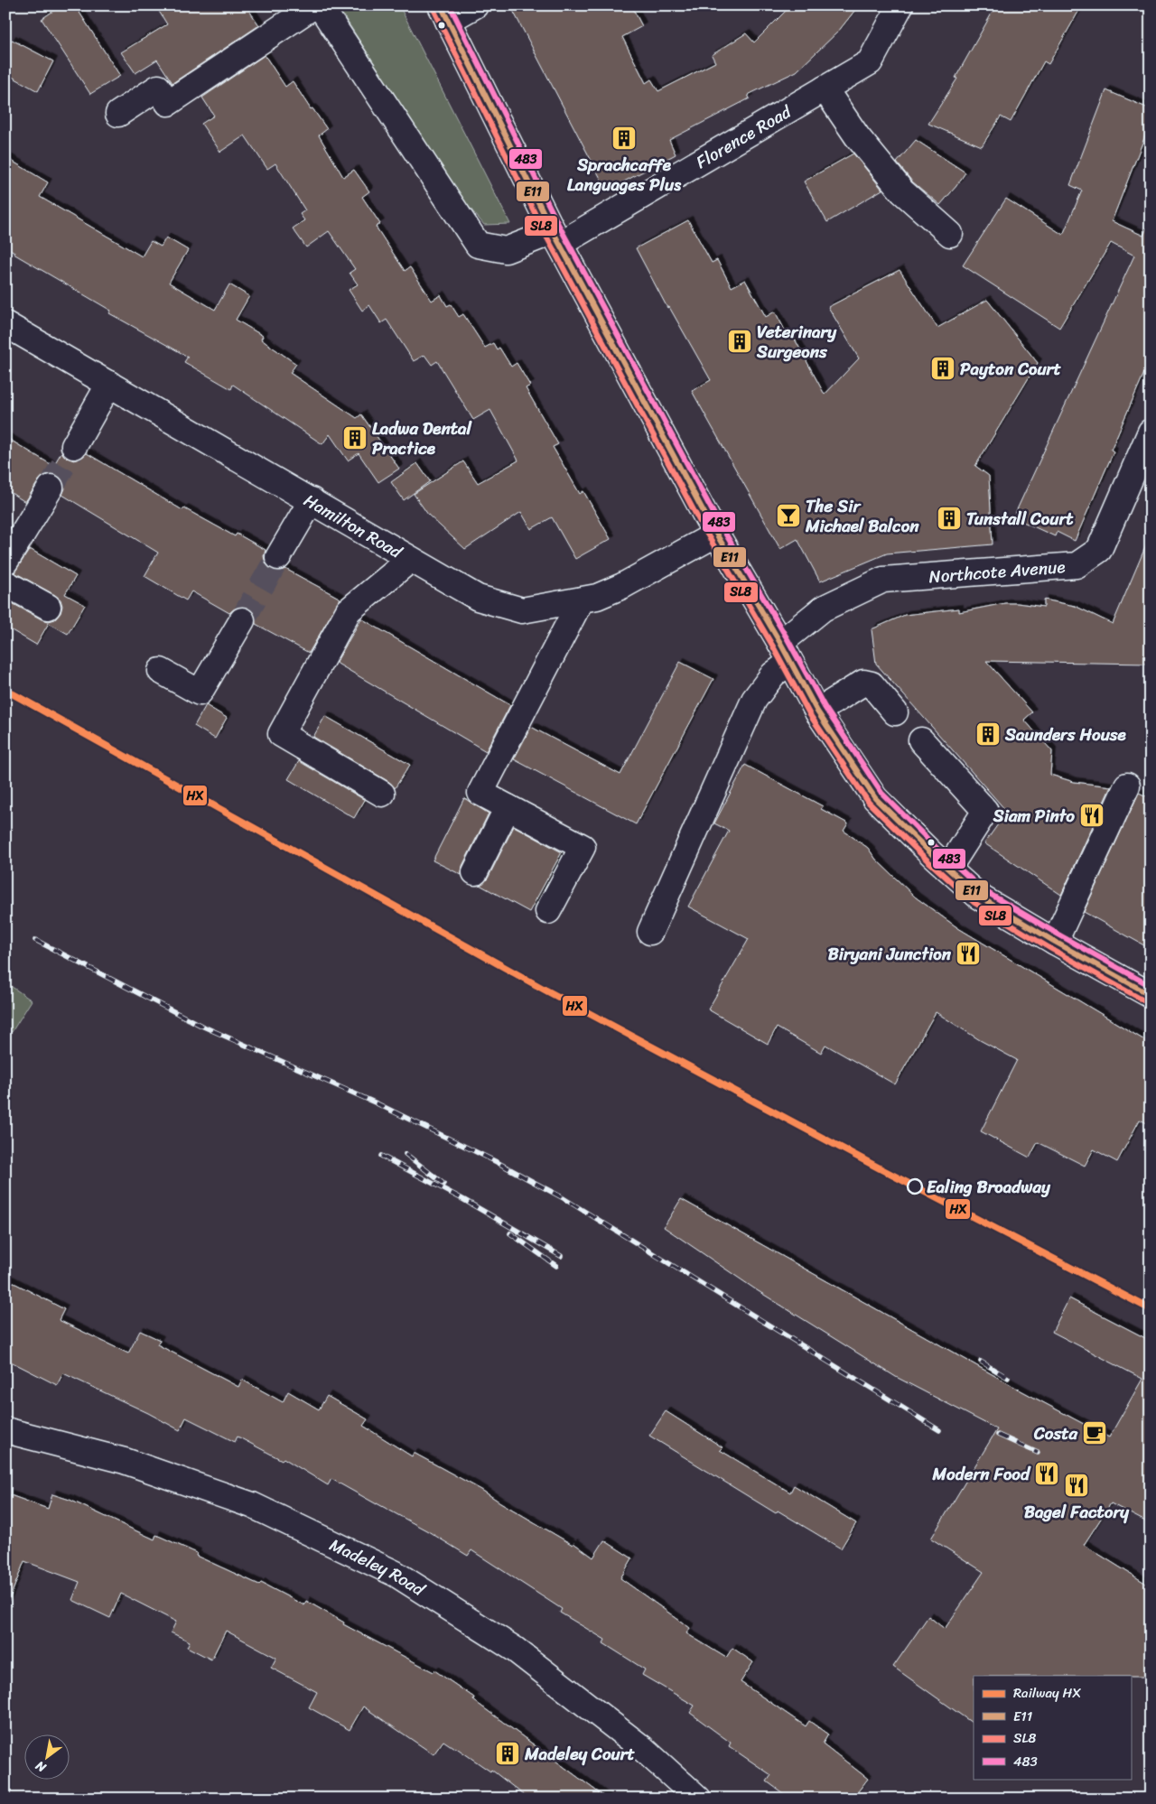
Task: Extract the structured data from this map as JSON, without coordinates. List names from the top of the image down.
{
  "streets": {
    "street": [
      "Florence Road",
      "Hamilton Road",
      "Northcote Avenue",
      "Madeley Road"
    ]
  },
  "places": {
    "building": [
      "Sprachcaffe Languages Plus",
      "Veterinary Surgeons",
      "Payton Court",
      "Ladwa Dental Practice",
      "Tunstall Court",
      "Saunders House",
      "Madeley Court"
    ],
    "bar": ["The Sir Michael Balcon"],
    "restaurant": [
      "Siam Pinto",
      "Biryani Junction",
      "Modern Food",
      "Bagel Factory"
    ],
    "other": ["Ealing Broadway"],
    "cafe": ["Costa"]
  },
  "lines": [
    "transit line E11",
    "transit line 483",
    "transit line SL8",
    "rail line HX"
  ],
  "legend": [
    "Railway HX",
    "E11",
    "SL8",
    "483"
  ],
  "north": "bottom left"
}
